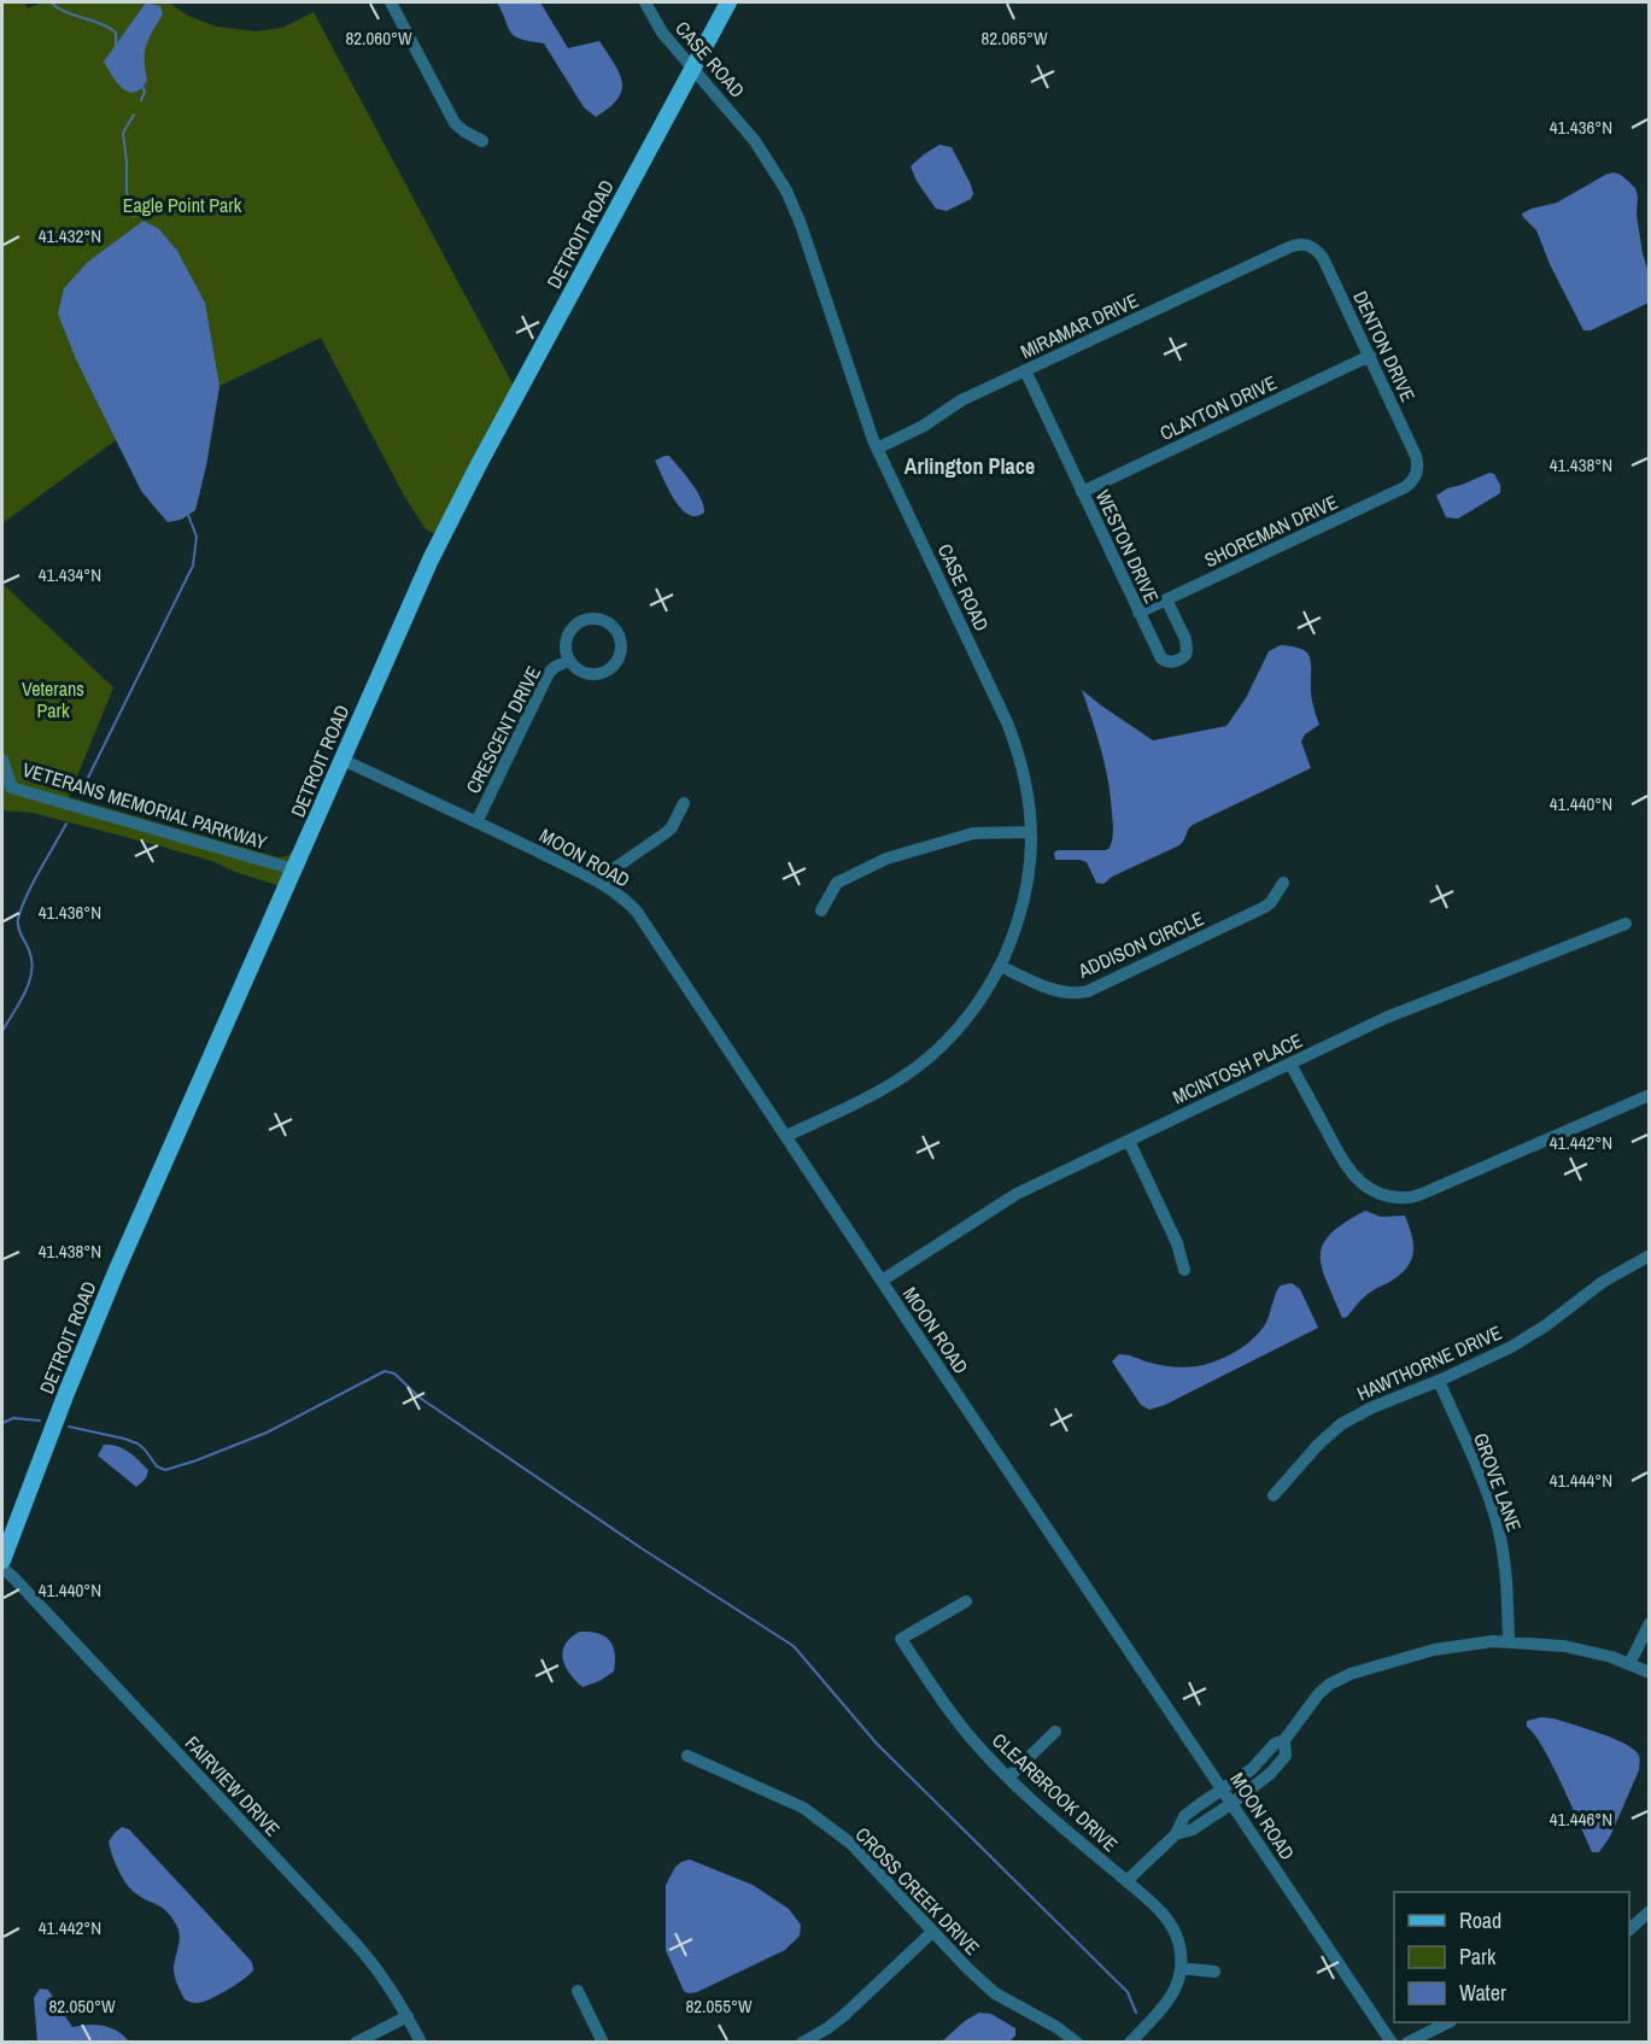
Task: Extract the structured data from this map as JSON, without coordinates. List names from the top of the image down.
{
  "streets": {
    "main road": ["DETROIT ROAD"],
    "street": [
      "CASE ROAD",
      "MIRAMAR DRIVE",
      "DENTON DRIVE",
      "CLAYTON DRIVE",
      "SHOREMAN DRIVE",
      "WESTON DRIVE",
      "CRESCENT DRIVE",
      "VETERANS MEMORIAL PARKWAY",
      "MOON ROAD",
      "ADDISON CIRCLE",
      "MCINTOSH PLACE",
      "HAWTHORNE DRIVE",
      "GROVE LANE",
      "FAIRVIEW DRIVE",
      "CLEARBROOK DRIVE",
      "CROSS CREEK DRIVE"
    ]
  },
  "crossings": [
    ["CASE ROAD", "DETROIT ROAD"],
    ["CASE ROAD", "MIRAMAR DRIVE"],
    ["CASE ROAD", "MOON ROAD"],
    ["CASE ROAD", "ADDISON CIRCLE"],
    ["DETROIT ROAD", "VETERANS MEMORIAL PARKWAY"],
    ["DETROIT ROAD", "MOON ROAD"],
    ["MIRAMAR DRIVE", "DENTON DRIVE"],
    ["MIRAMAR DRIVE", "WESTON DRIVE"],
    ["DENTON DRIVE", "CLAYTON DRIVE"],
    ["DENTON DRIVE", "SHOREMAN DRIVE"],
    ["CLAYTON DRIVE", "WESTON DRIVE"],
    ["SHOREMAN DRIVE", "WESTON DRIVE"],
    ["CRESCENT DRIVE", "MOON ROAD"],
    ["MOON ROAD", "MCINTOSH PLACE"],
    ["HAWTHORNE DRIVE", "GROVE LANE"]
  ],
  "districts": ["Arlington Place"],
  "parks": ["Eagle Point Park", "Veterans Park"],
  "legend": ["Road", "Park", "Water"],
  "coordinates": [
    "82.060°W",
    "82.065°W",
    "41.436°N",
    "41.432°N",
    "41.438°N",
    "41.434°N",
    "41.440°N",
    "41.442°N",
    "41.444°N",
    "41.446°N",
    "82.050°W",
    "82.055°W"
  ]
}
